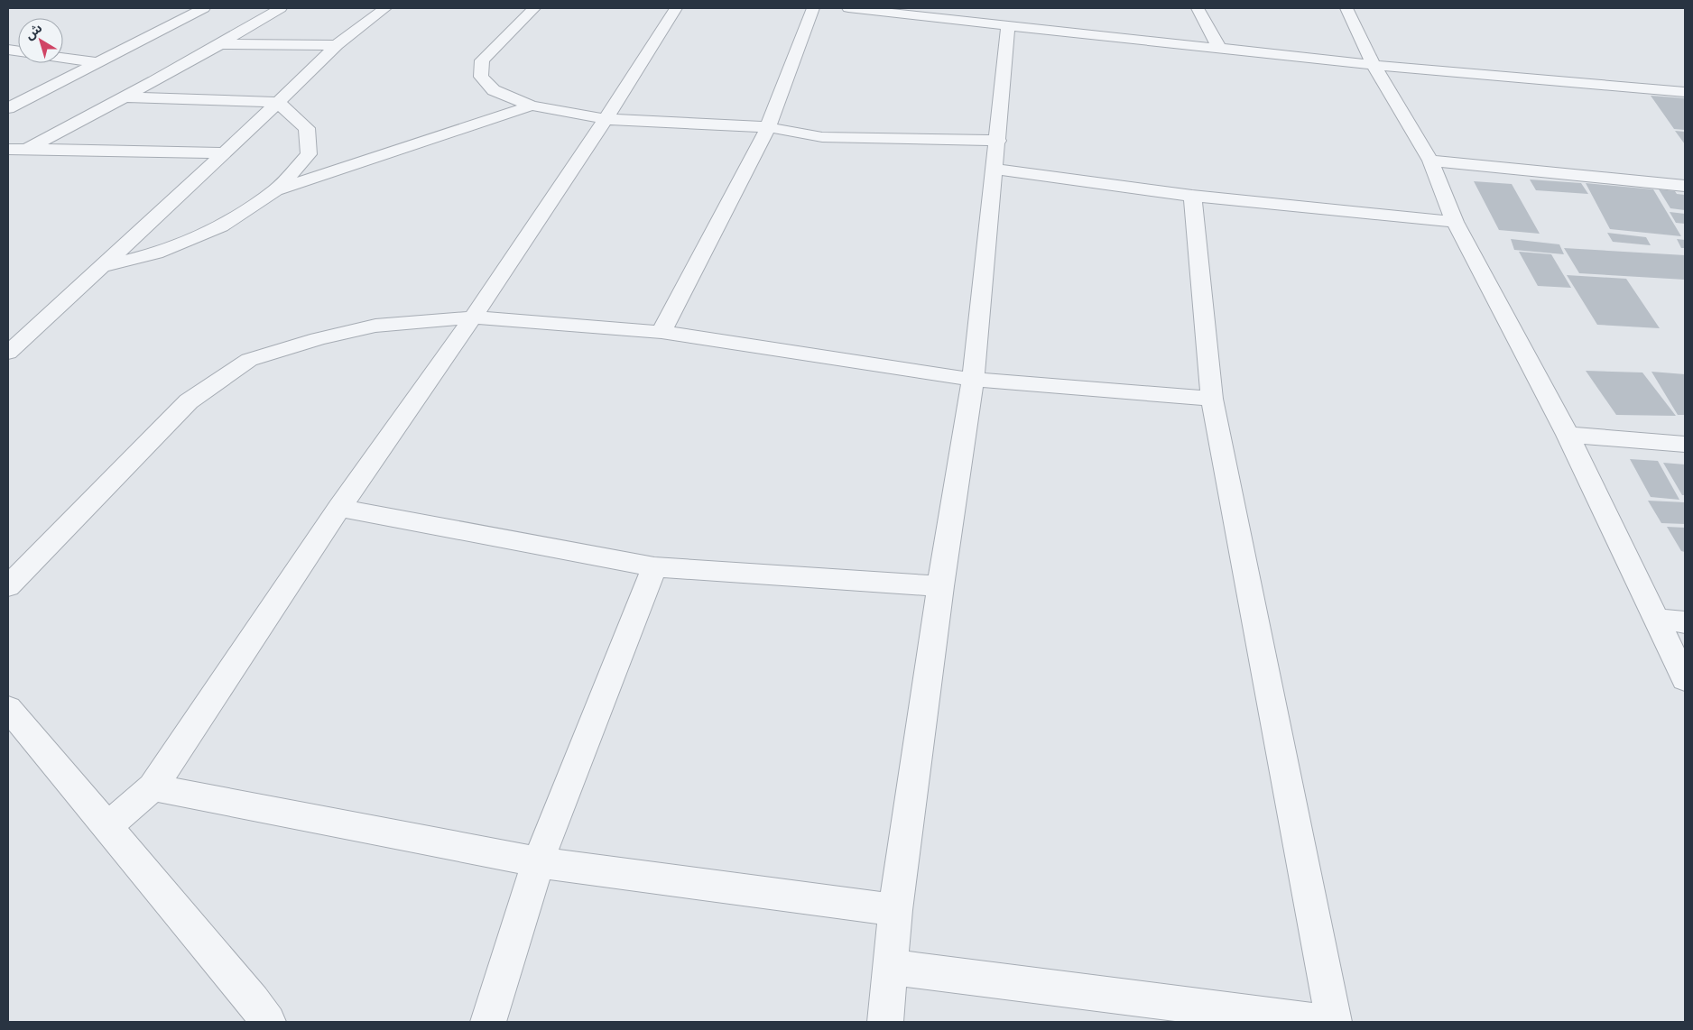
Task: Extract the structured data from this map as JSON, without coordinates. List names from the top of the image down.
{
  "north": "top left"
}
